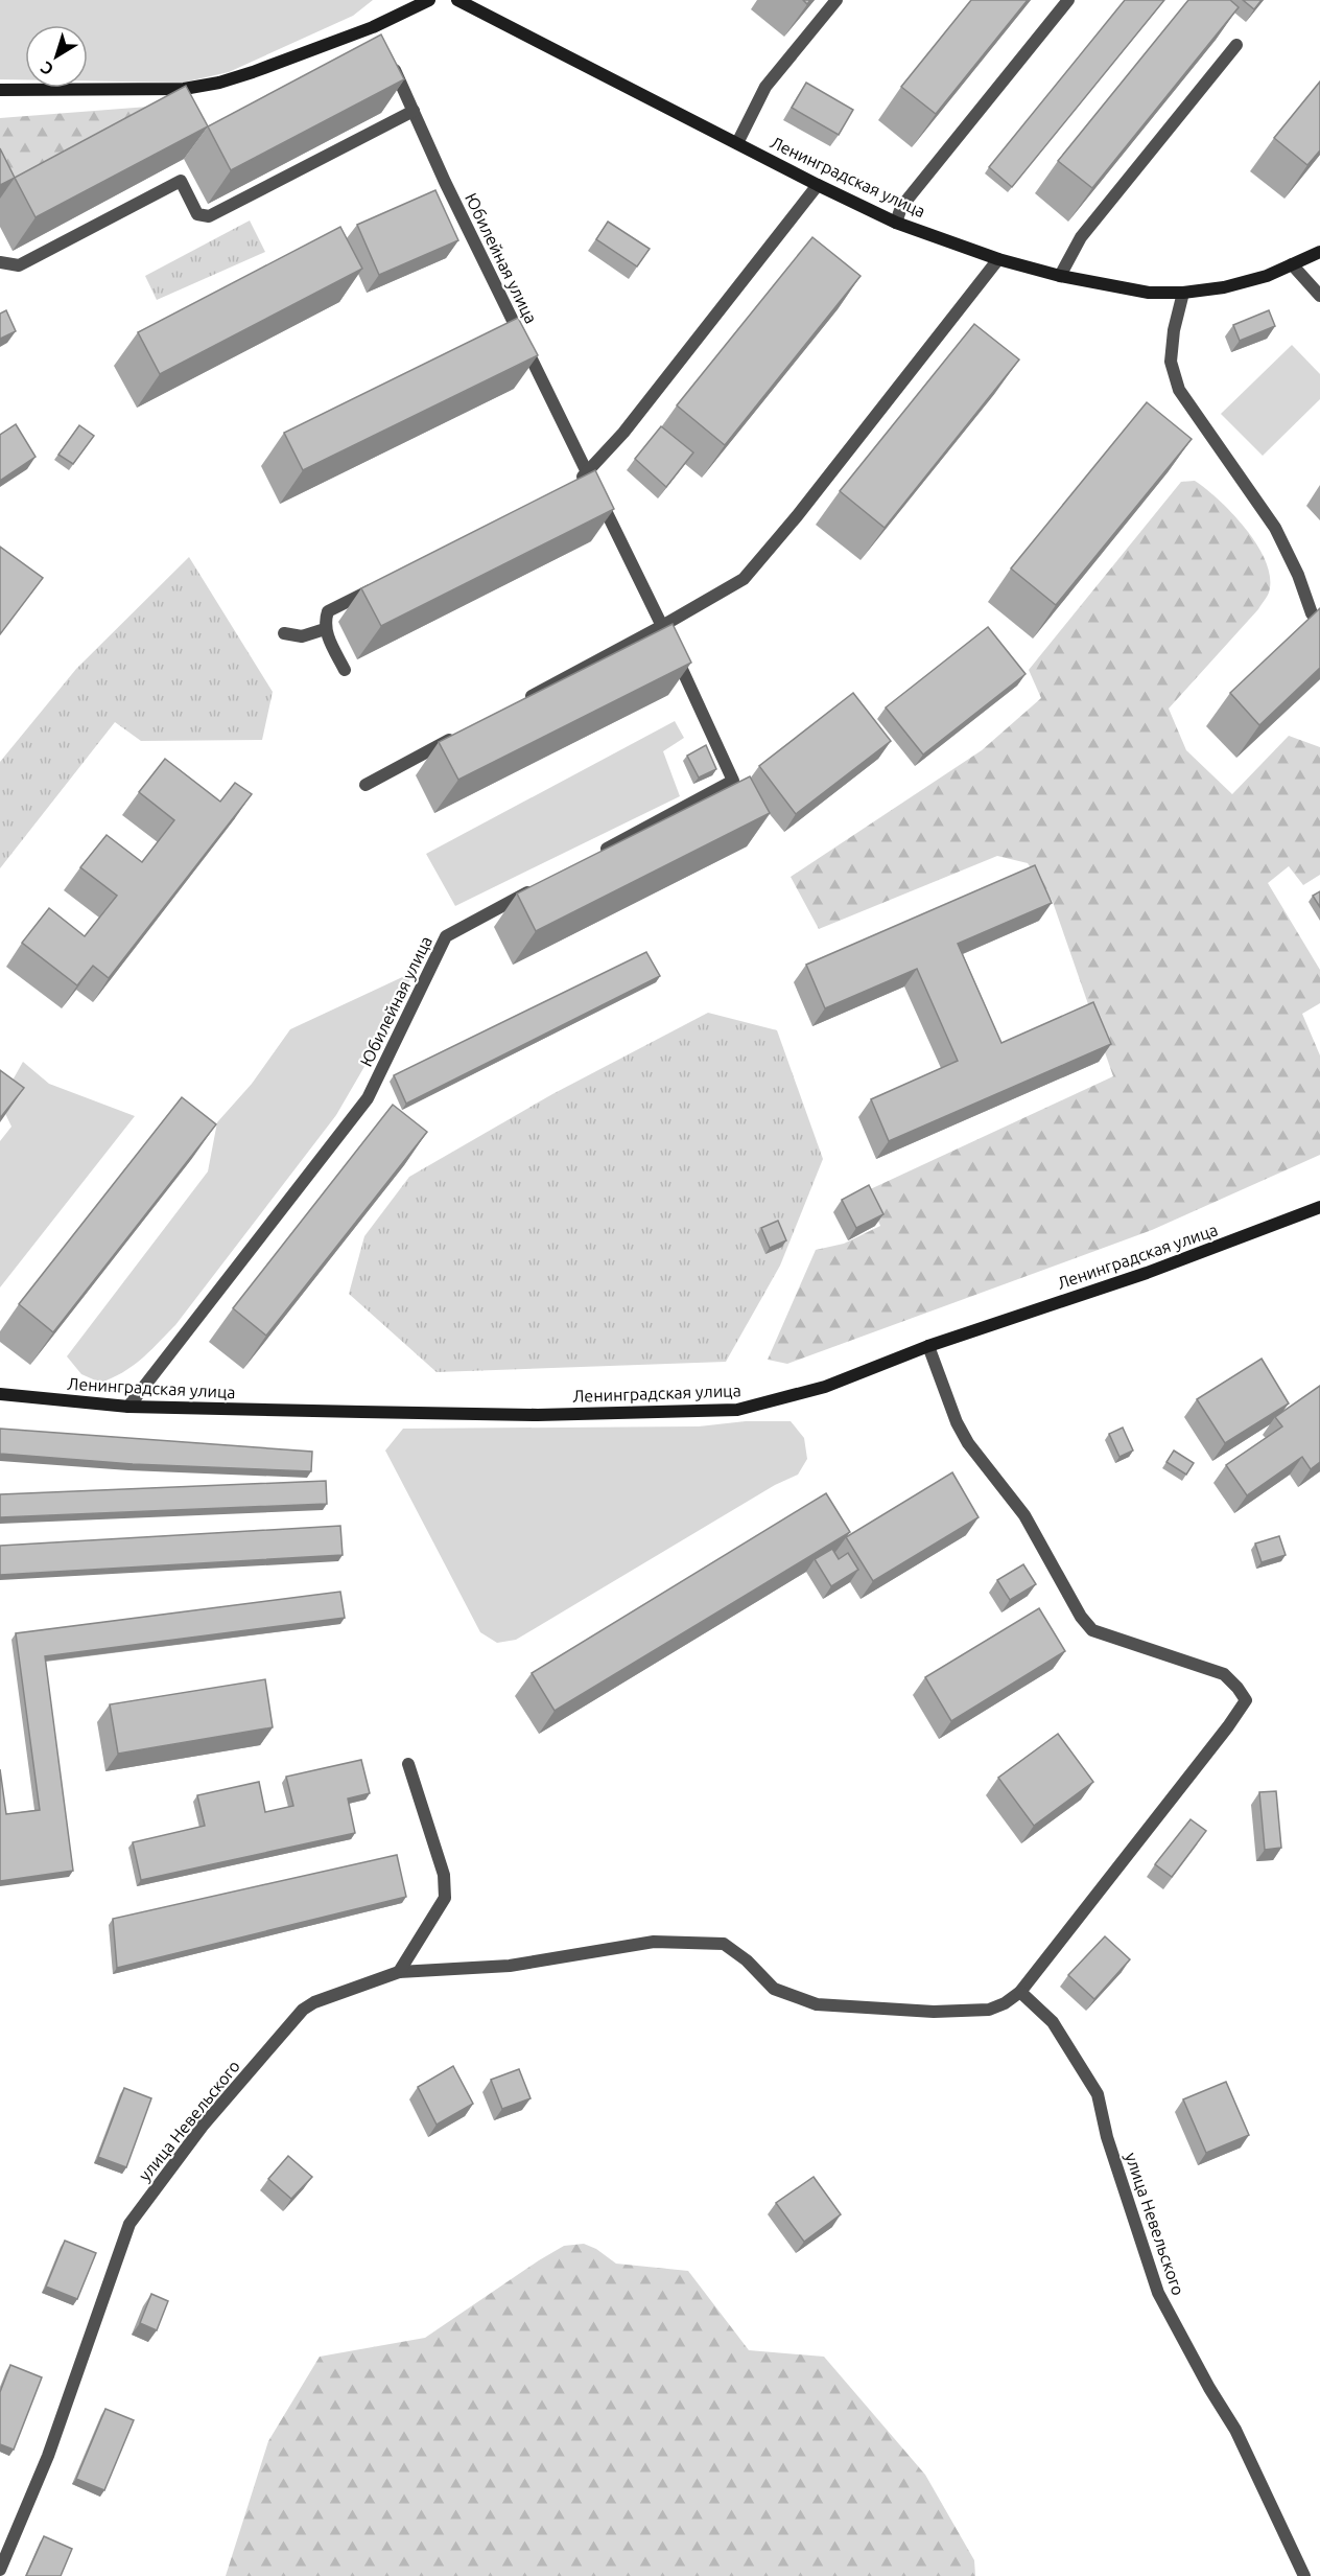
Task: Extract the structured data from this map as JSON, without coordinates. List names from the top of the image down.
{
  "streets": {
    "main road": ["Ленинградская улица"],
    "street": ["Юбилейная улица", "улица Невельского"]
  },
  "crossings": [
    ["Ленинградская улица", "Юбилейная улица"]
  ],
  "north": "bottom left"
}
